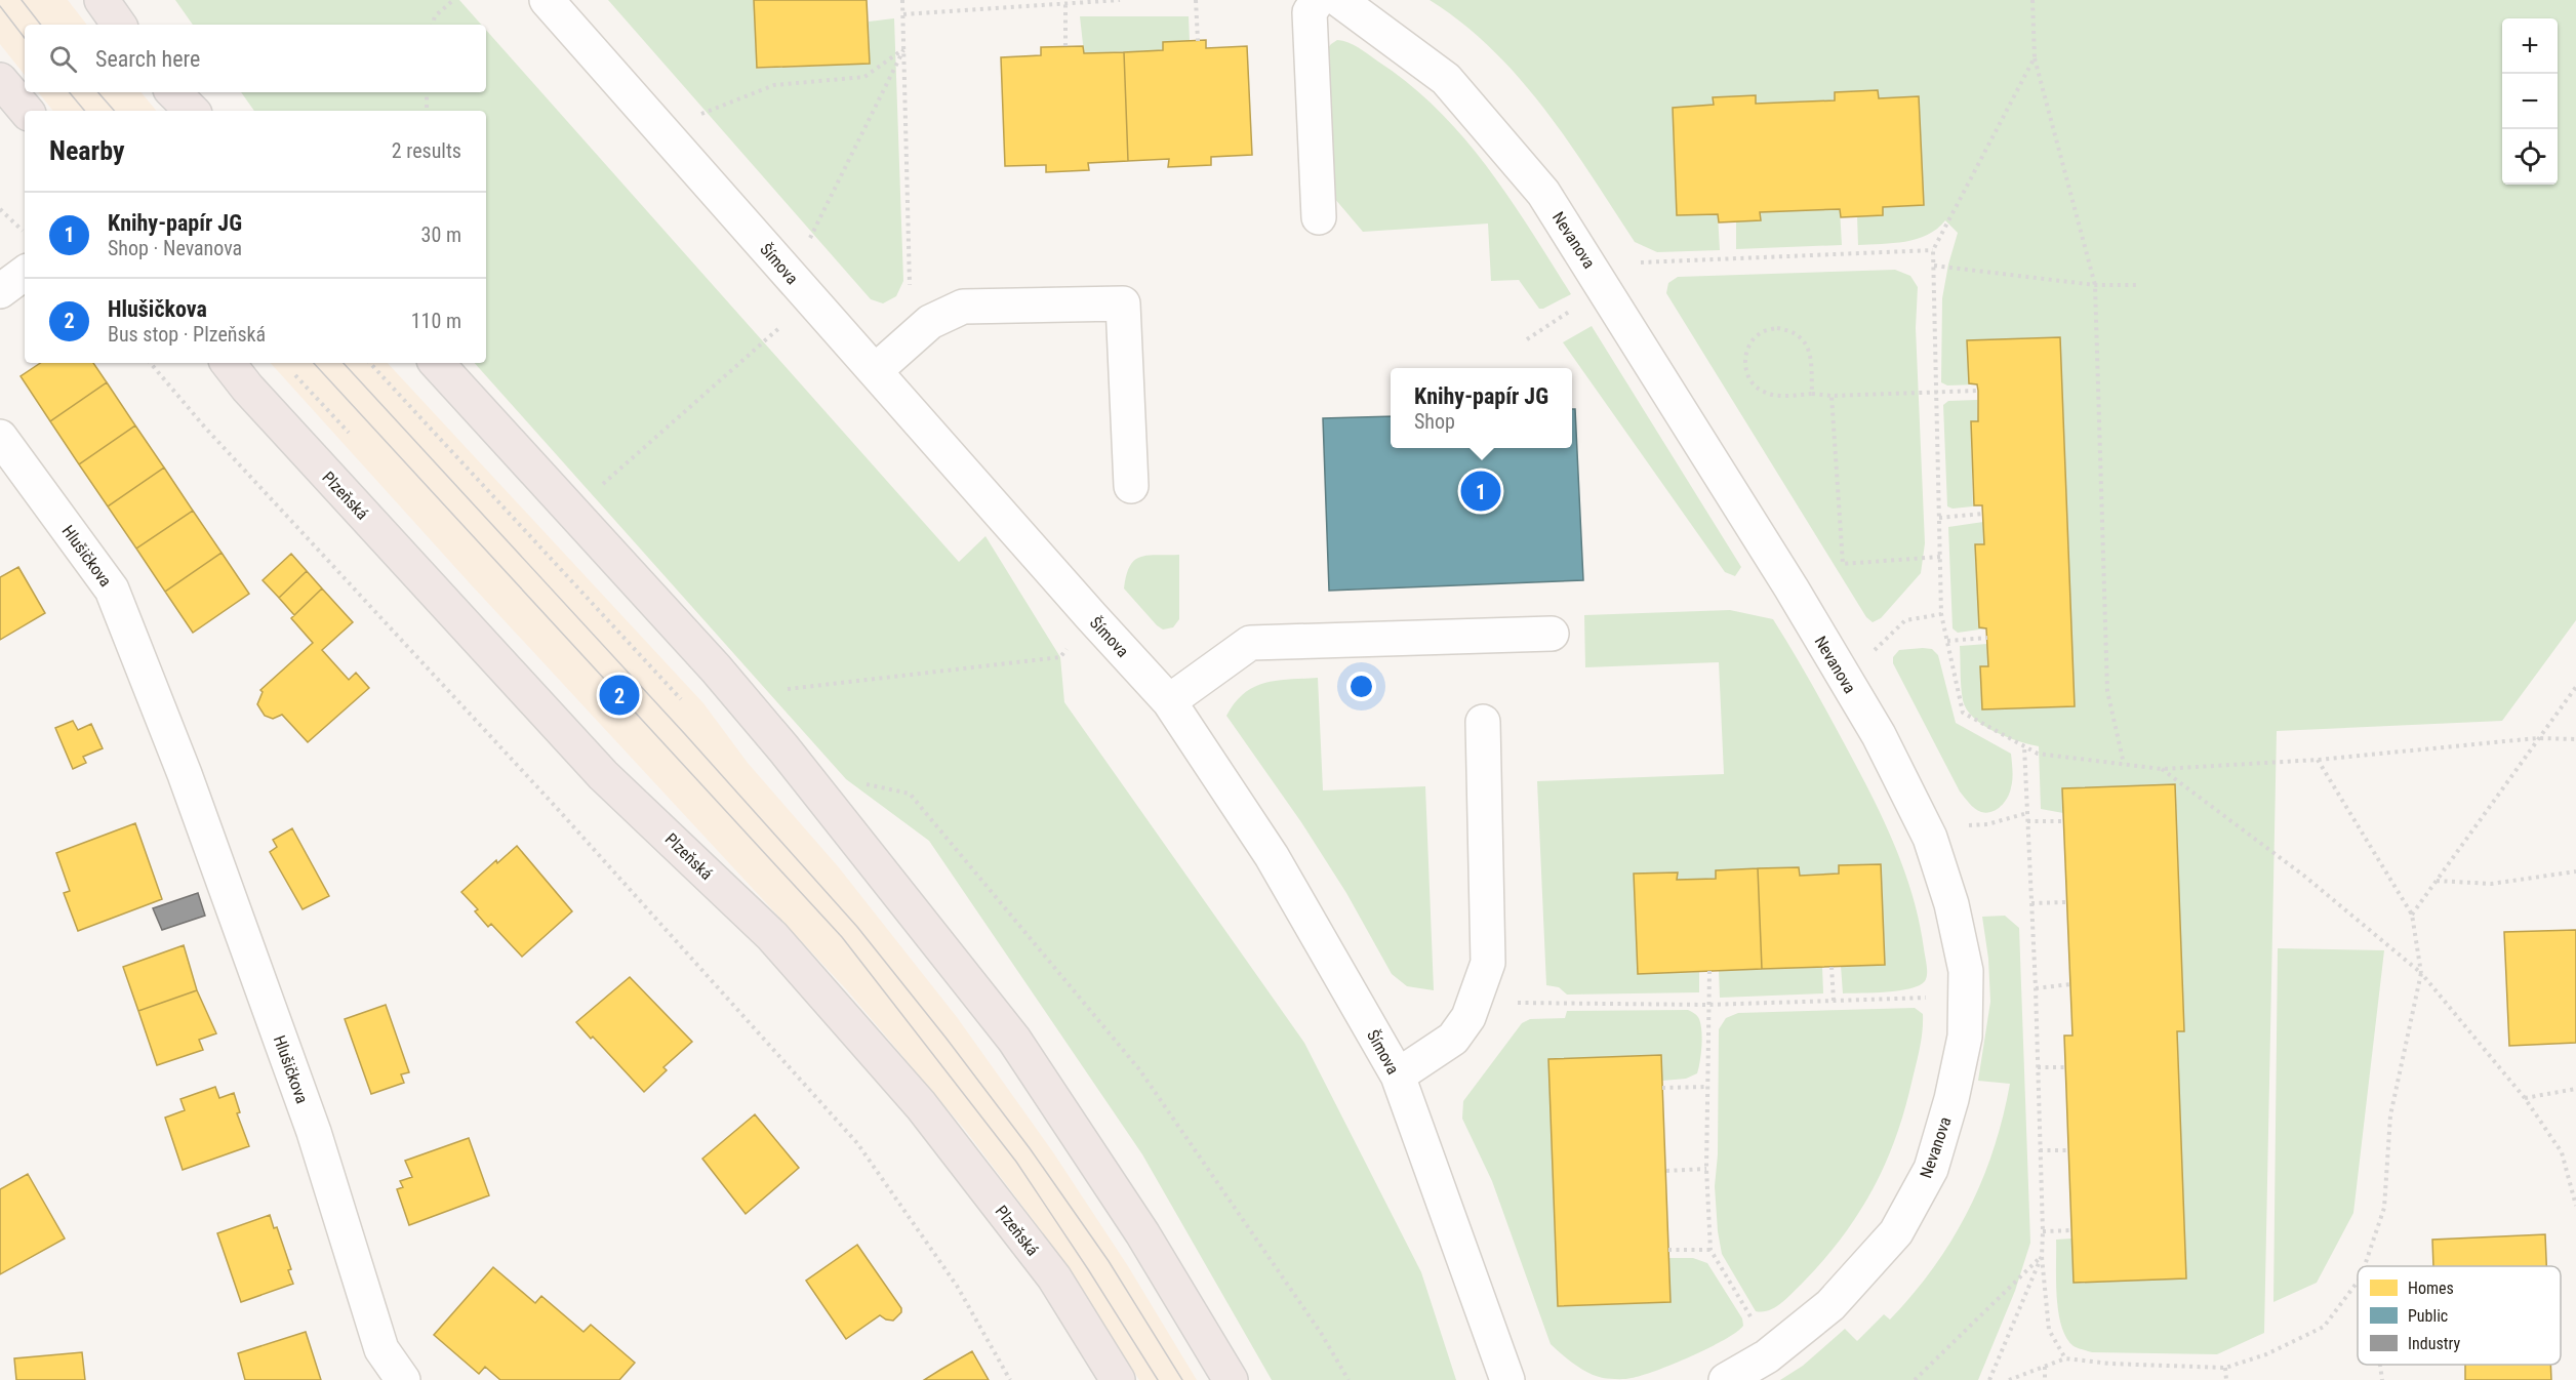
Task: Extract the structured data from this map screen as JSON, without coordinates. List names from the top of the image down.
{
  "streets": {
    "main road": ["Plzeňská"],
    "street": ["Nevanova", "Šímova", "Hlušičkova"]
  },
  "legend": ["Homes", "Public", "Industry"],
  "page": {
    "map_buttons": ["+", "−"],
    "search": "Search here",
    "heading": ["Nearby", "2 results"],
    "list": [
      {
        "mark": "1",
        "name": "Knihy-papír JG",
        "note": "Shop · Nevanova",
        "value": "30 m"
      },
      {
        "mark": "2",
        "name": "Hlušičkova",
        "note": "Bus stop · Plzeňská",
        "value": "110 m"
      }
    ],
    "popup": ["Knihy-papír JG", "Shop"],
    "pins": ["1", "2"]
  }
}
